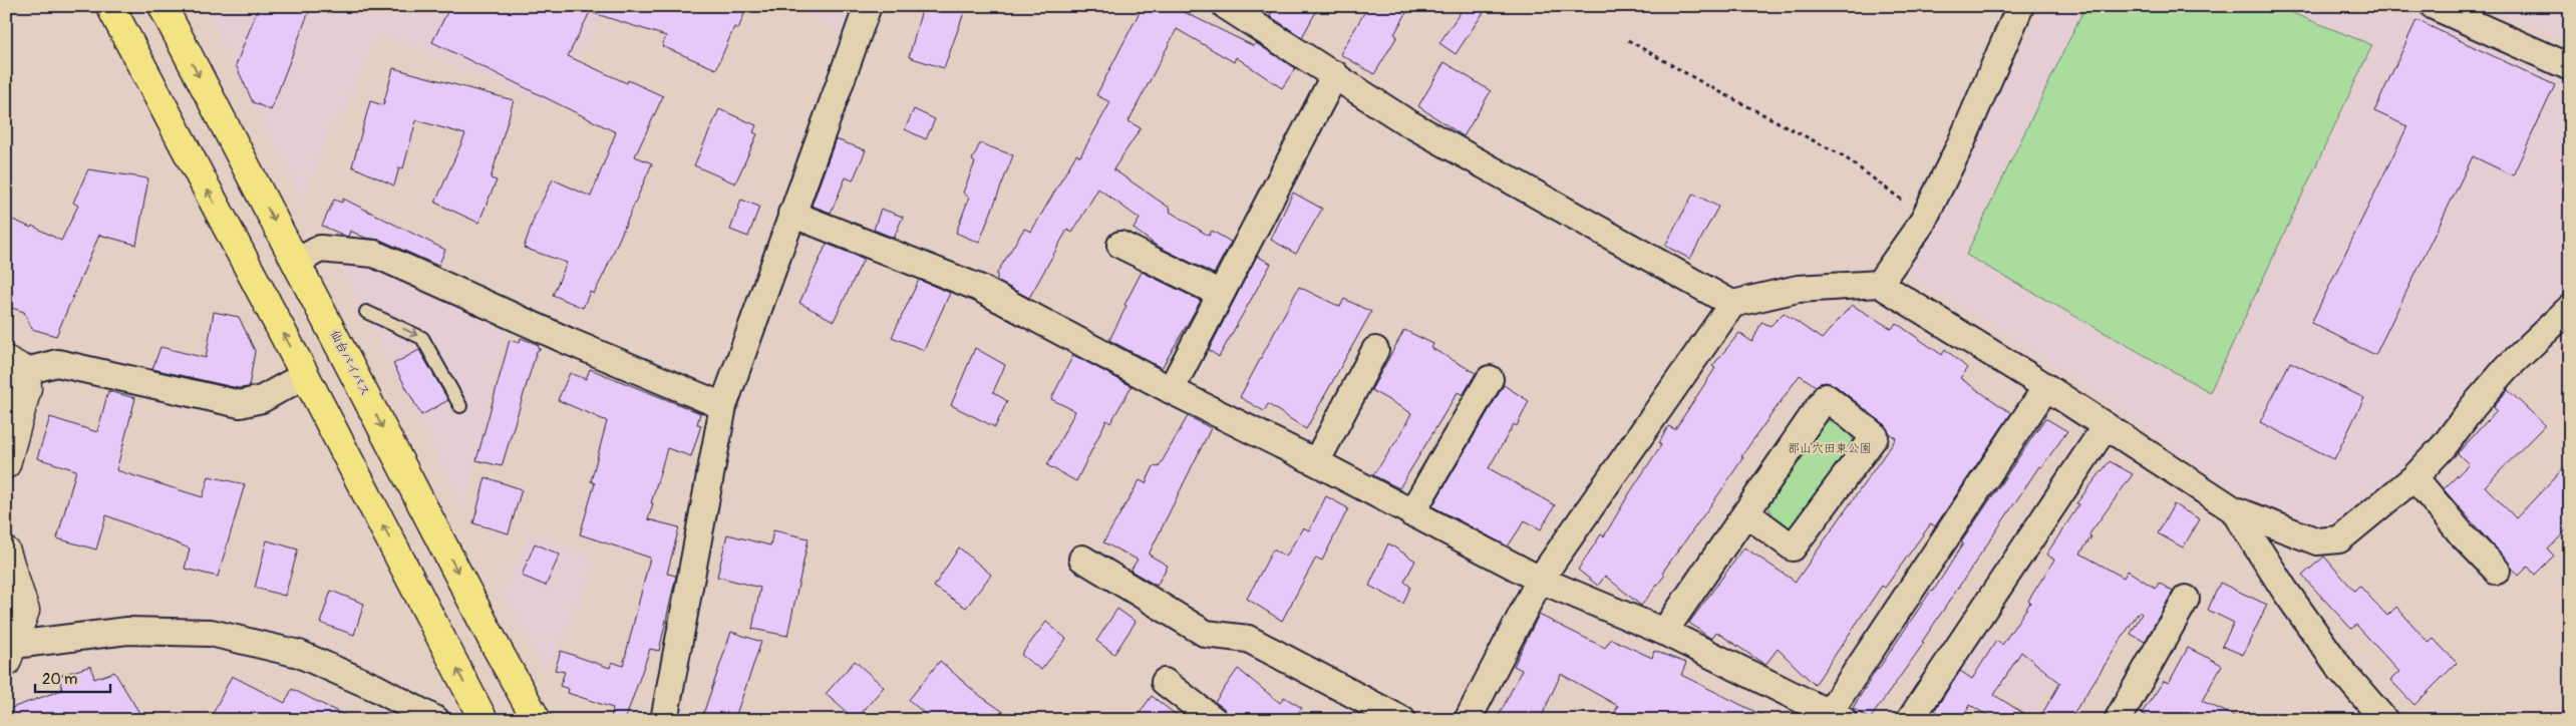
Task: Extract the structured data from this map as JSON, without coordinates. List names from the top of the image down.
{
  "streets": {
    "highway": ["仙台バイパス"]
  },
  "parks": ["郡山穴田東公園"],
  "scale_bar": "20 m"
}
